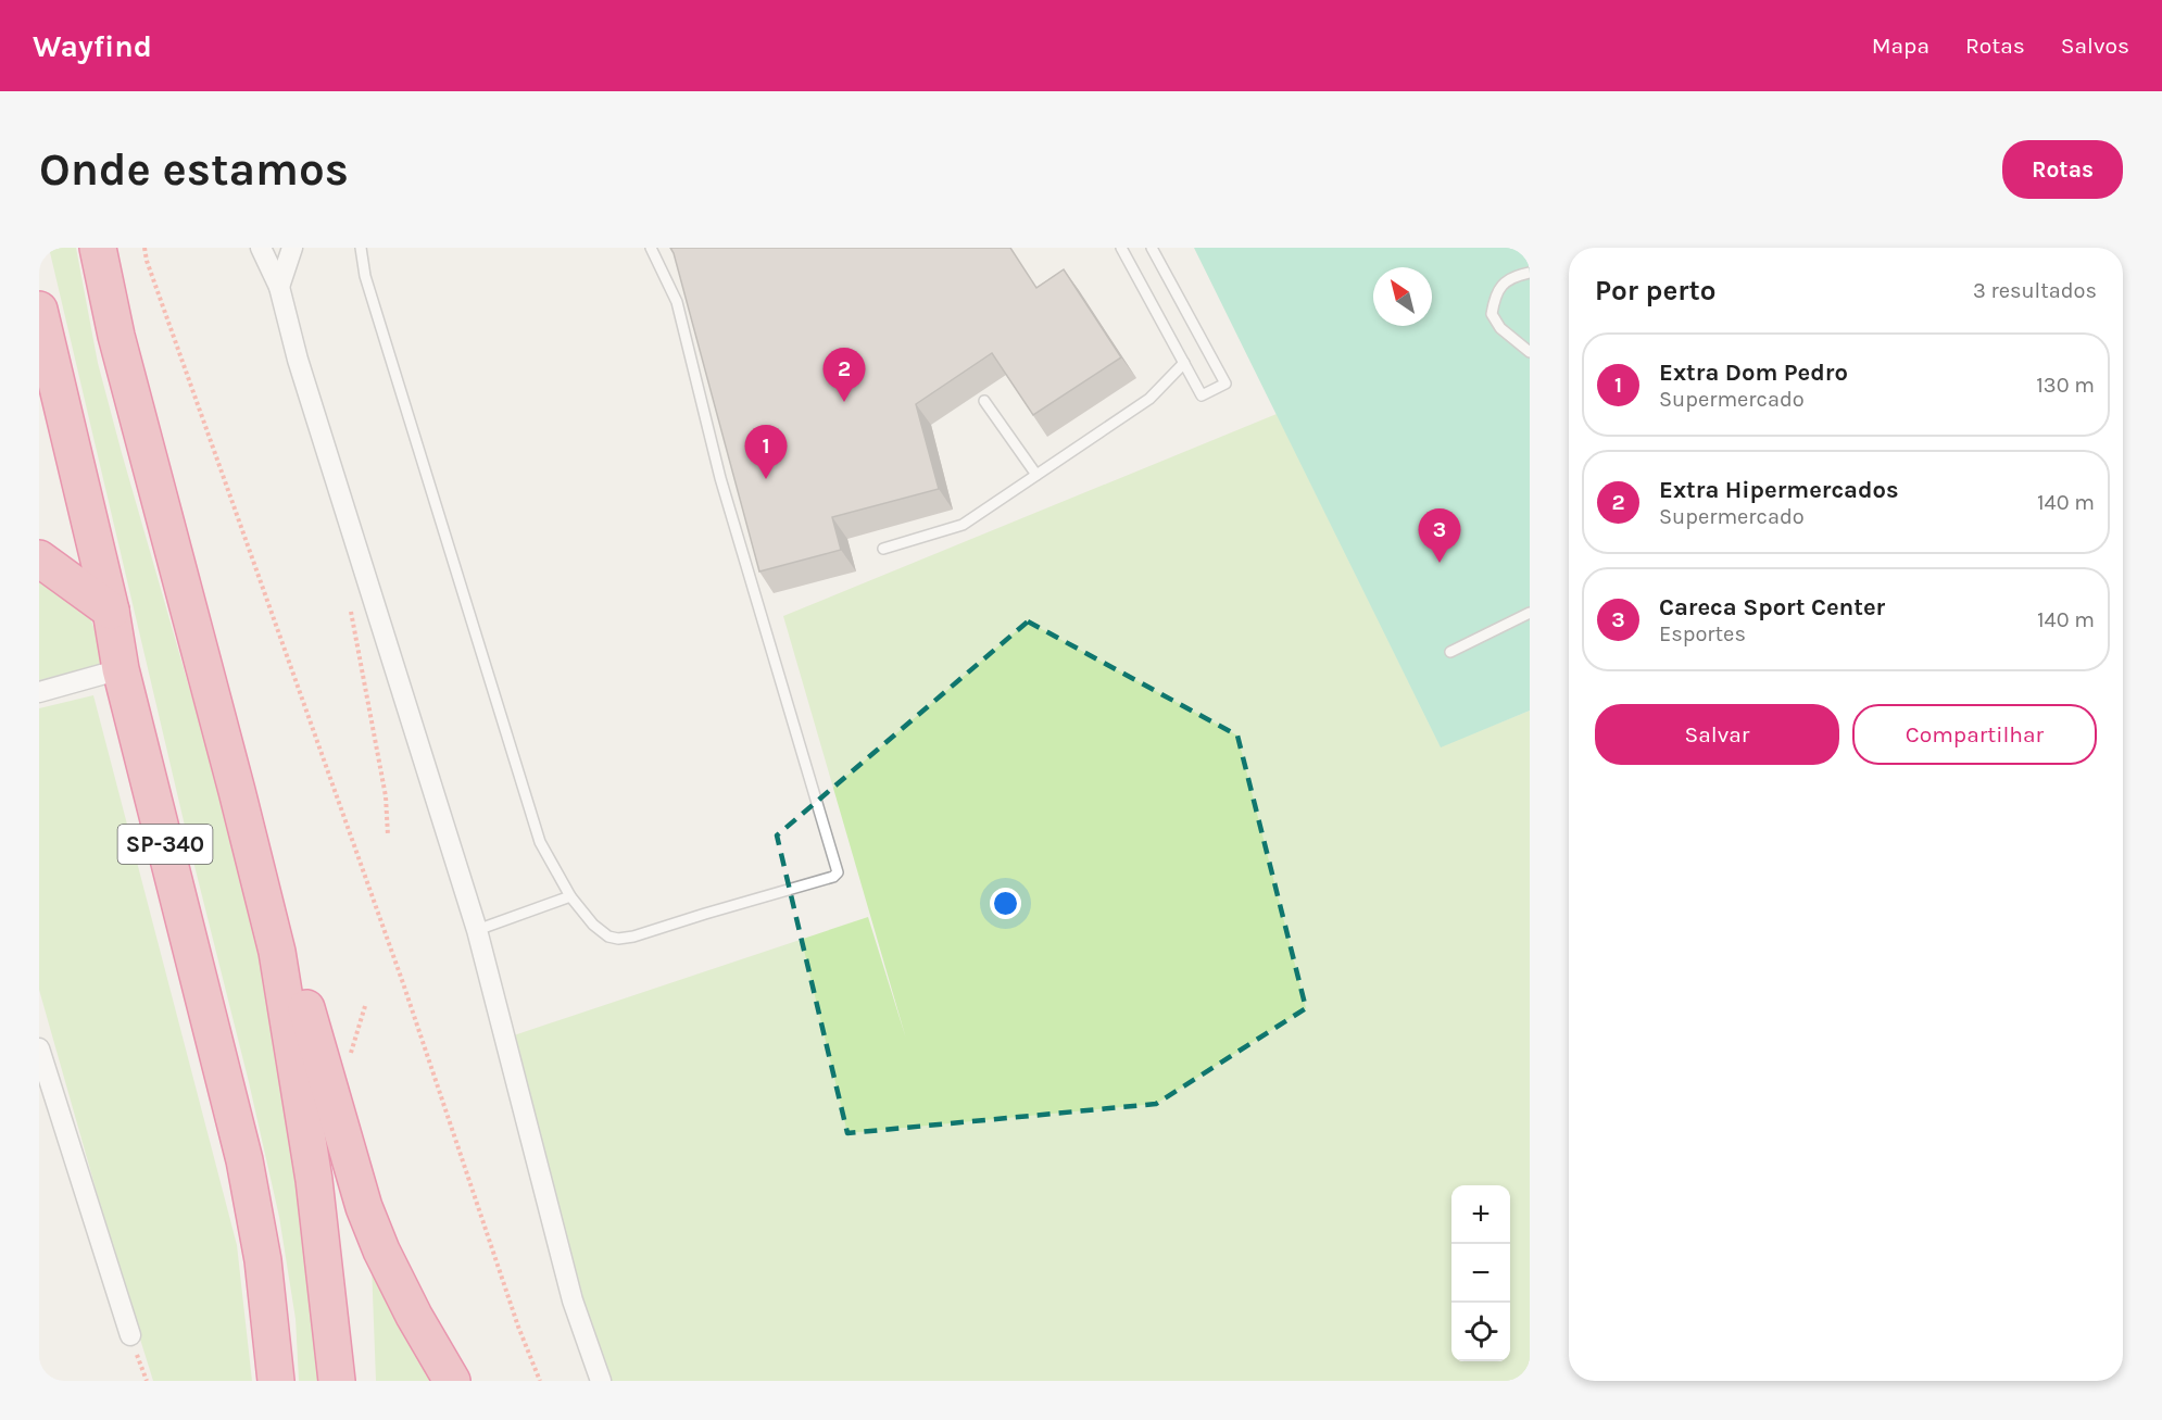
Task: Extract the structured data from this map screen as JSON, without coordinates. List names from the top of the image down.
{
  "streets": {
    "highway": ["SP-340"]
  },
  "north": "top left",
  "page": {
    "header": "Wayfind",
    "nav": ["Mapa", "Rotas", "Salvos"],
    "buttons": [
      "Rotas",
      ["Salvar", "Compartilhar"]
    ],
    "title": "Onde estamos",
    "heading": ["Por perto", "3 resultados"],
    "list": [
      {
        "mark": "1",
        "name": "Extra Dom Pedro",
        "note": "Supermercado",
        "value": "130 m"
      },
      {
        "mark": "2",
        "name": "Extra Hipermercados",
        "note": "Supermercado",
        "value": "140 m"
      },
      {
        "mark": "3",
        "name": "Careca Sport Center",
        "note": "Esportes",
        "value": "140 m"
      }
    ],
    "pins": ["2", "1", "3"],
    "map_buttons": ["+", "−"]
  }
}
